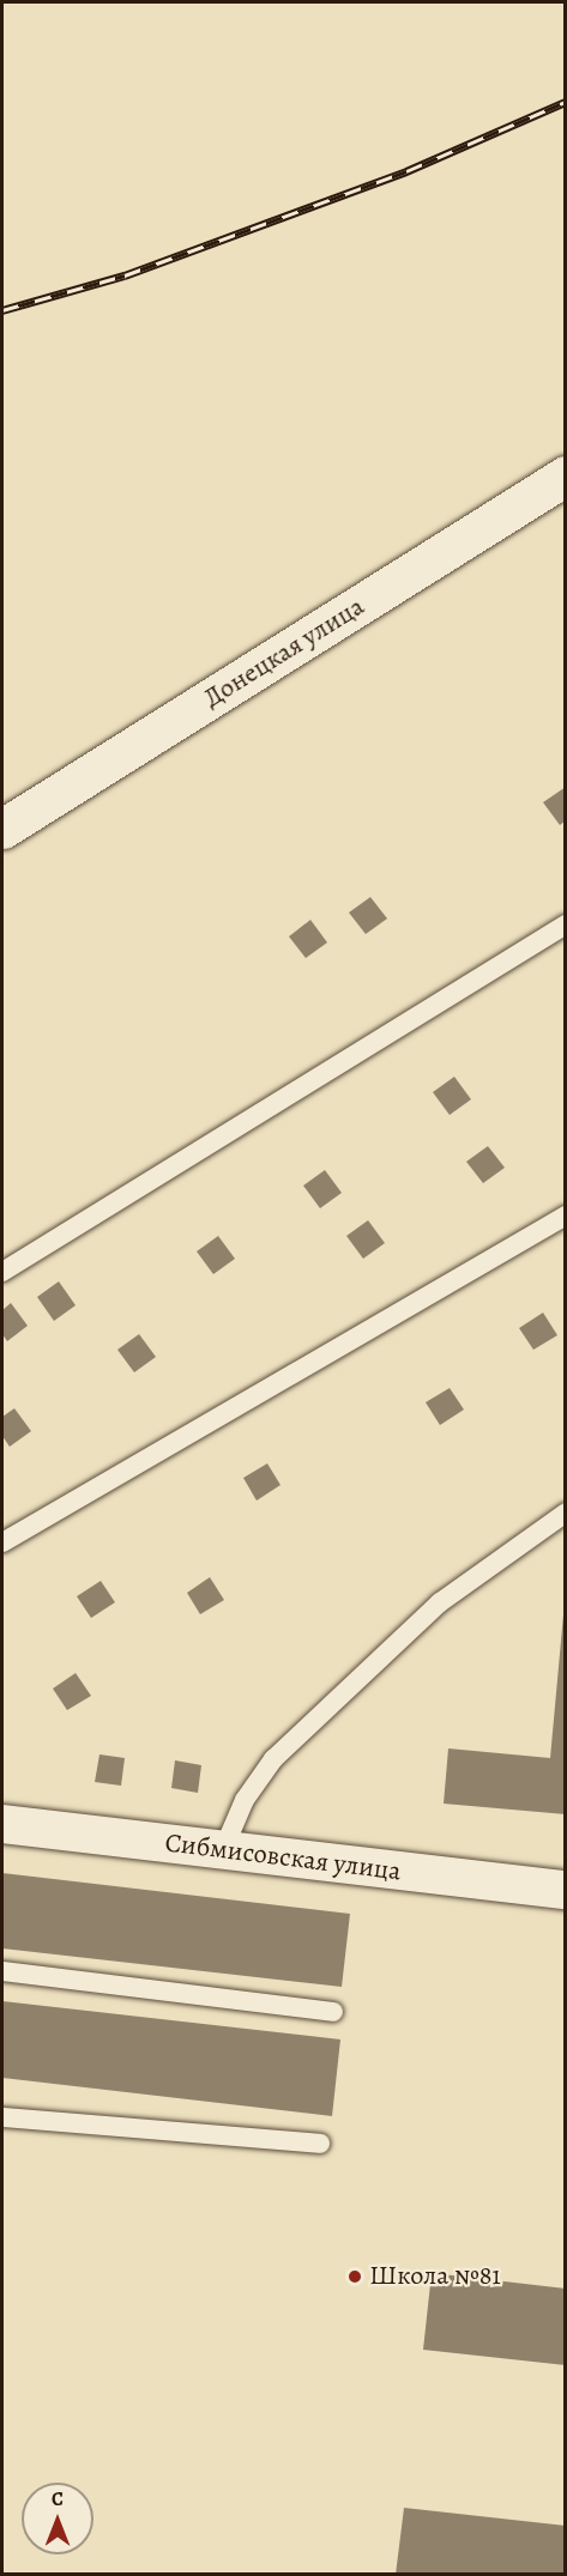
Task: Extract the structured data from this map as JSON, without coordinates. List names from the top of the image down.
{
  "streets": {
    "main road": ["Донецкая улица"],
    "street": ["Сибмисовская улица"]
  },
  "places": ["Школа №81"],
  "north": "top"
}
